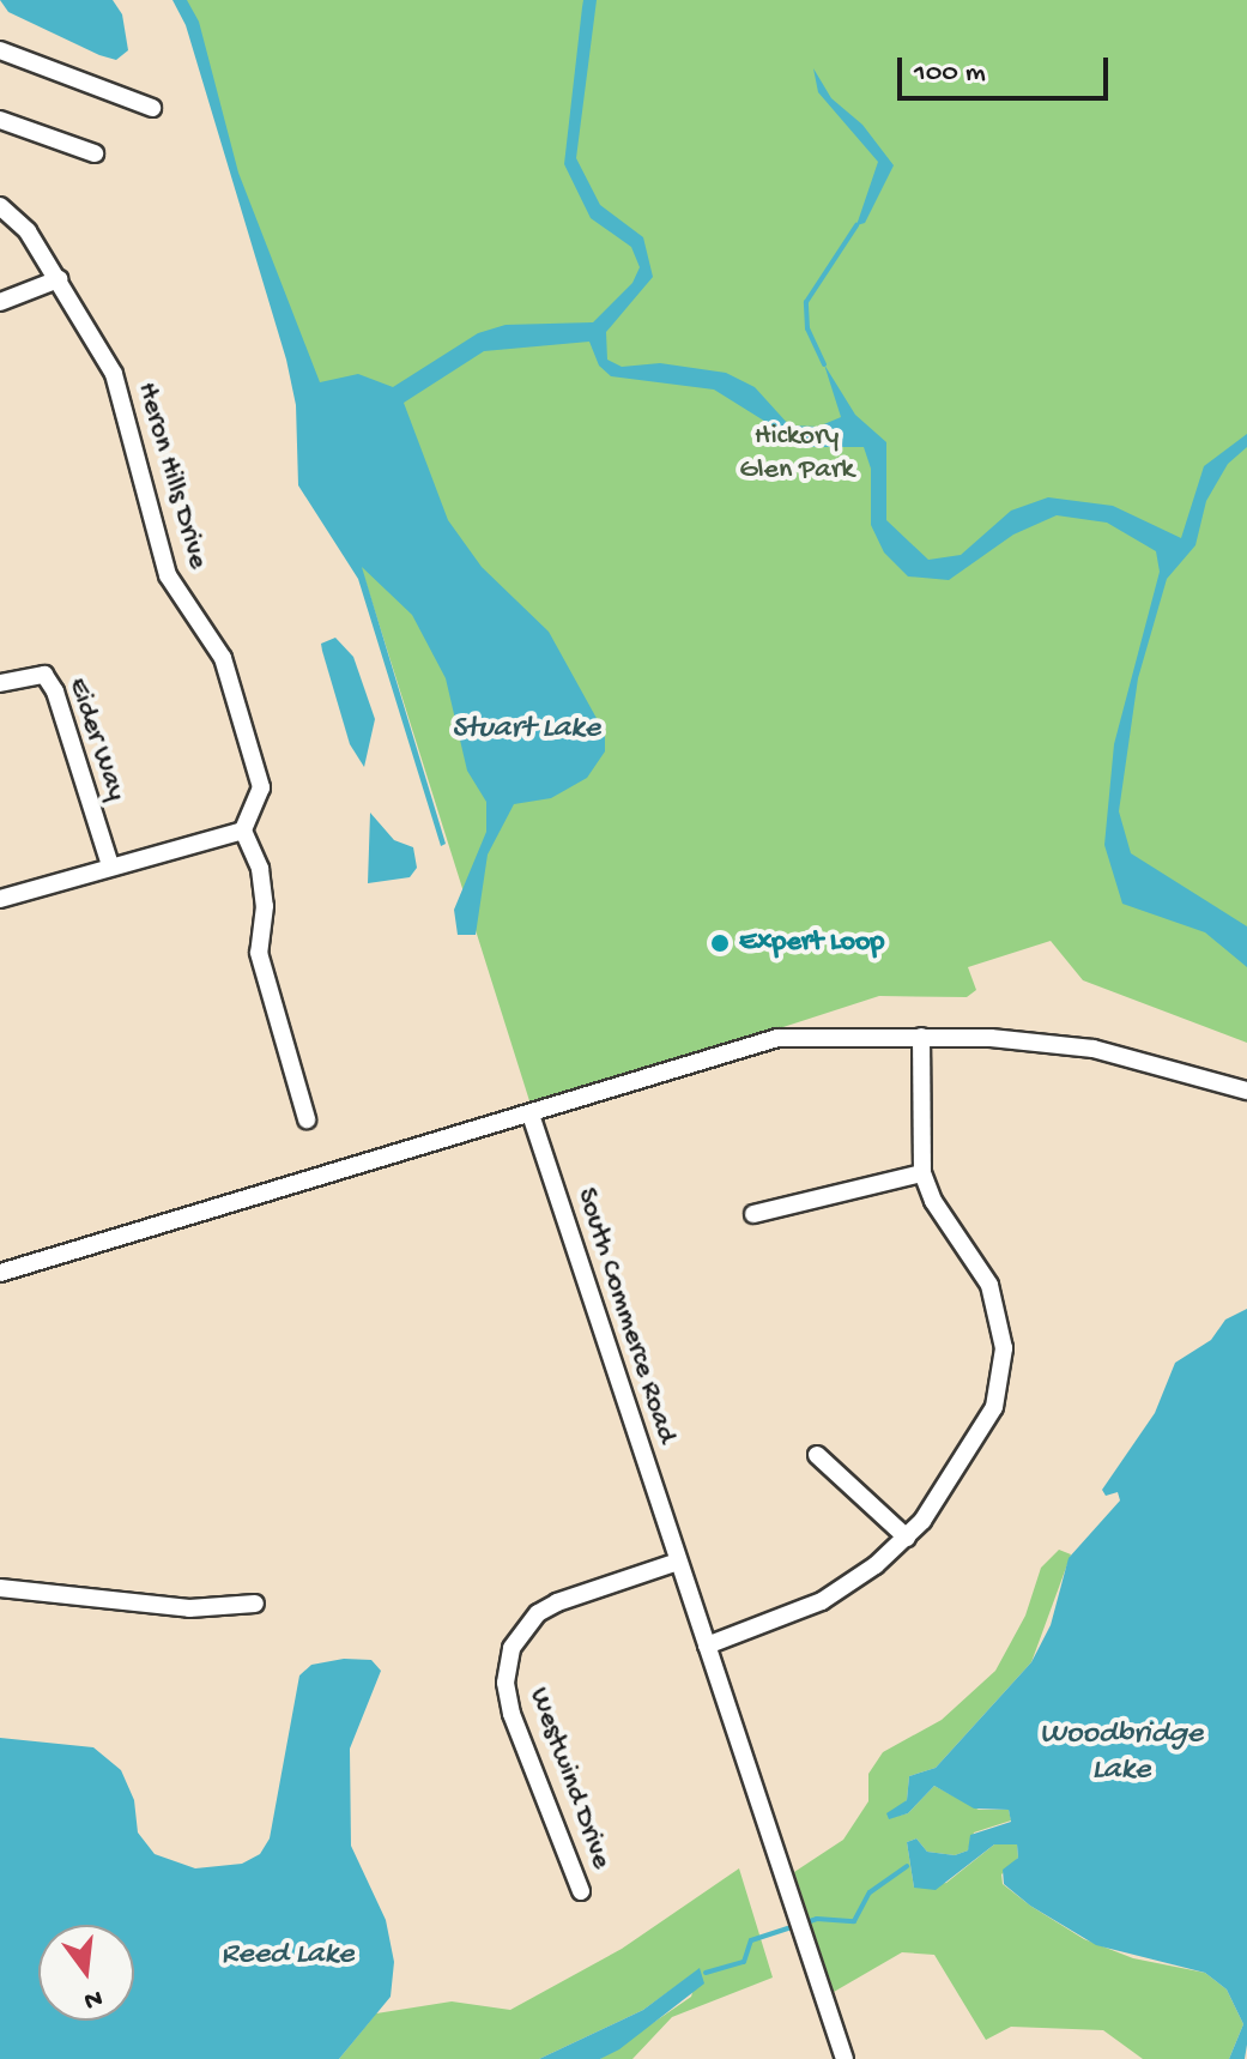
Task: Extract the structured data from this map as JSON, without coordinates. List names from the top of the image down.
{
  "streets": {
    "street": [
      "Heron Hills Drive",
      "Eider Way",
      "South Commerce Road",
      "Westwind Drive"
    ]
  },
  "crossings": [
    ["South Commerce Road", "Westwind Drive"]
  ],
  "water": ["Stuart Lake", "Woodbridge Lake", "Reed Lake"],
  "parks": ["Hickory Glen Park"],
  "places": ["Expert Loop"],
  "scale_bar": "100 m",
  "north": "bottom"
}
